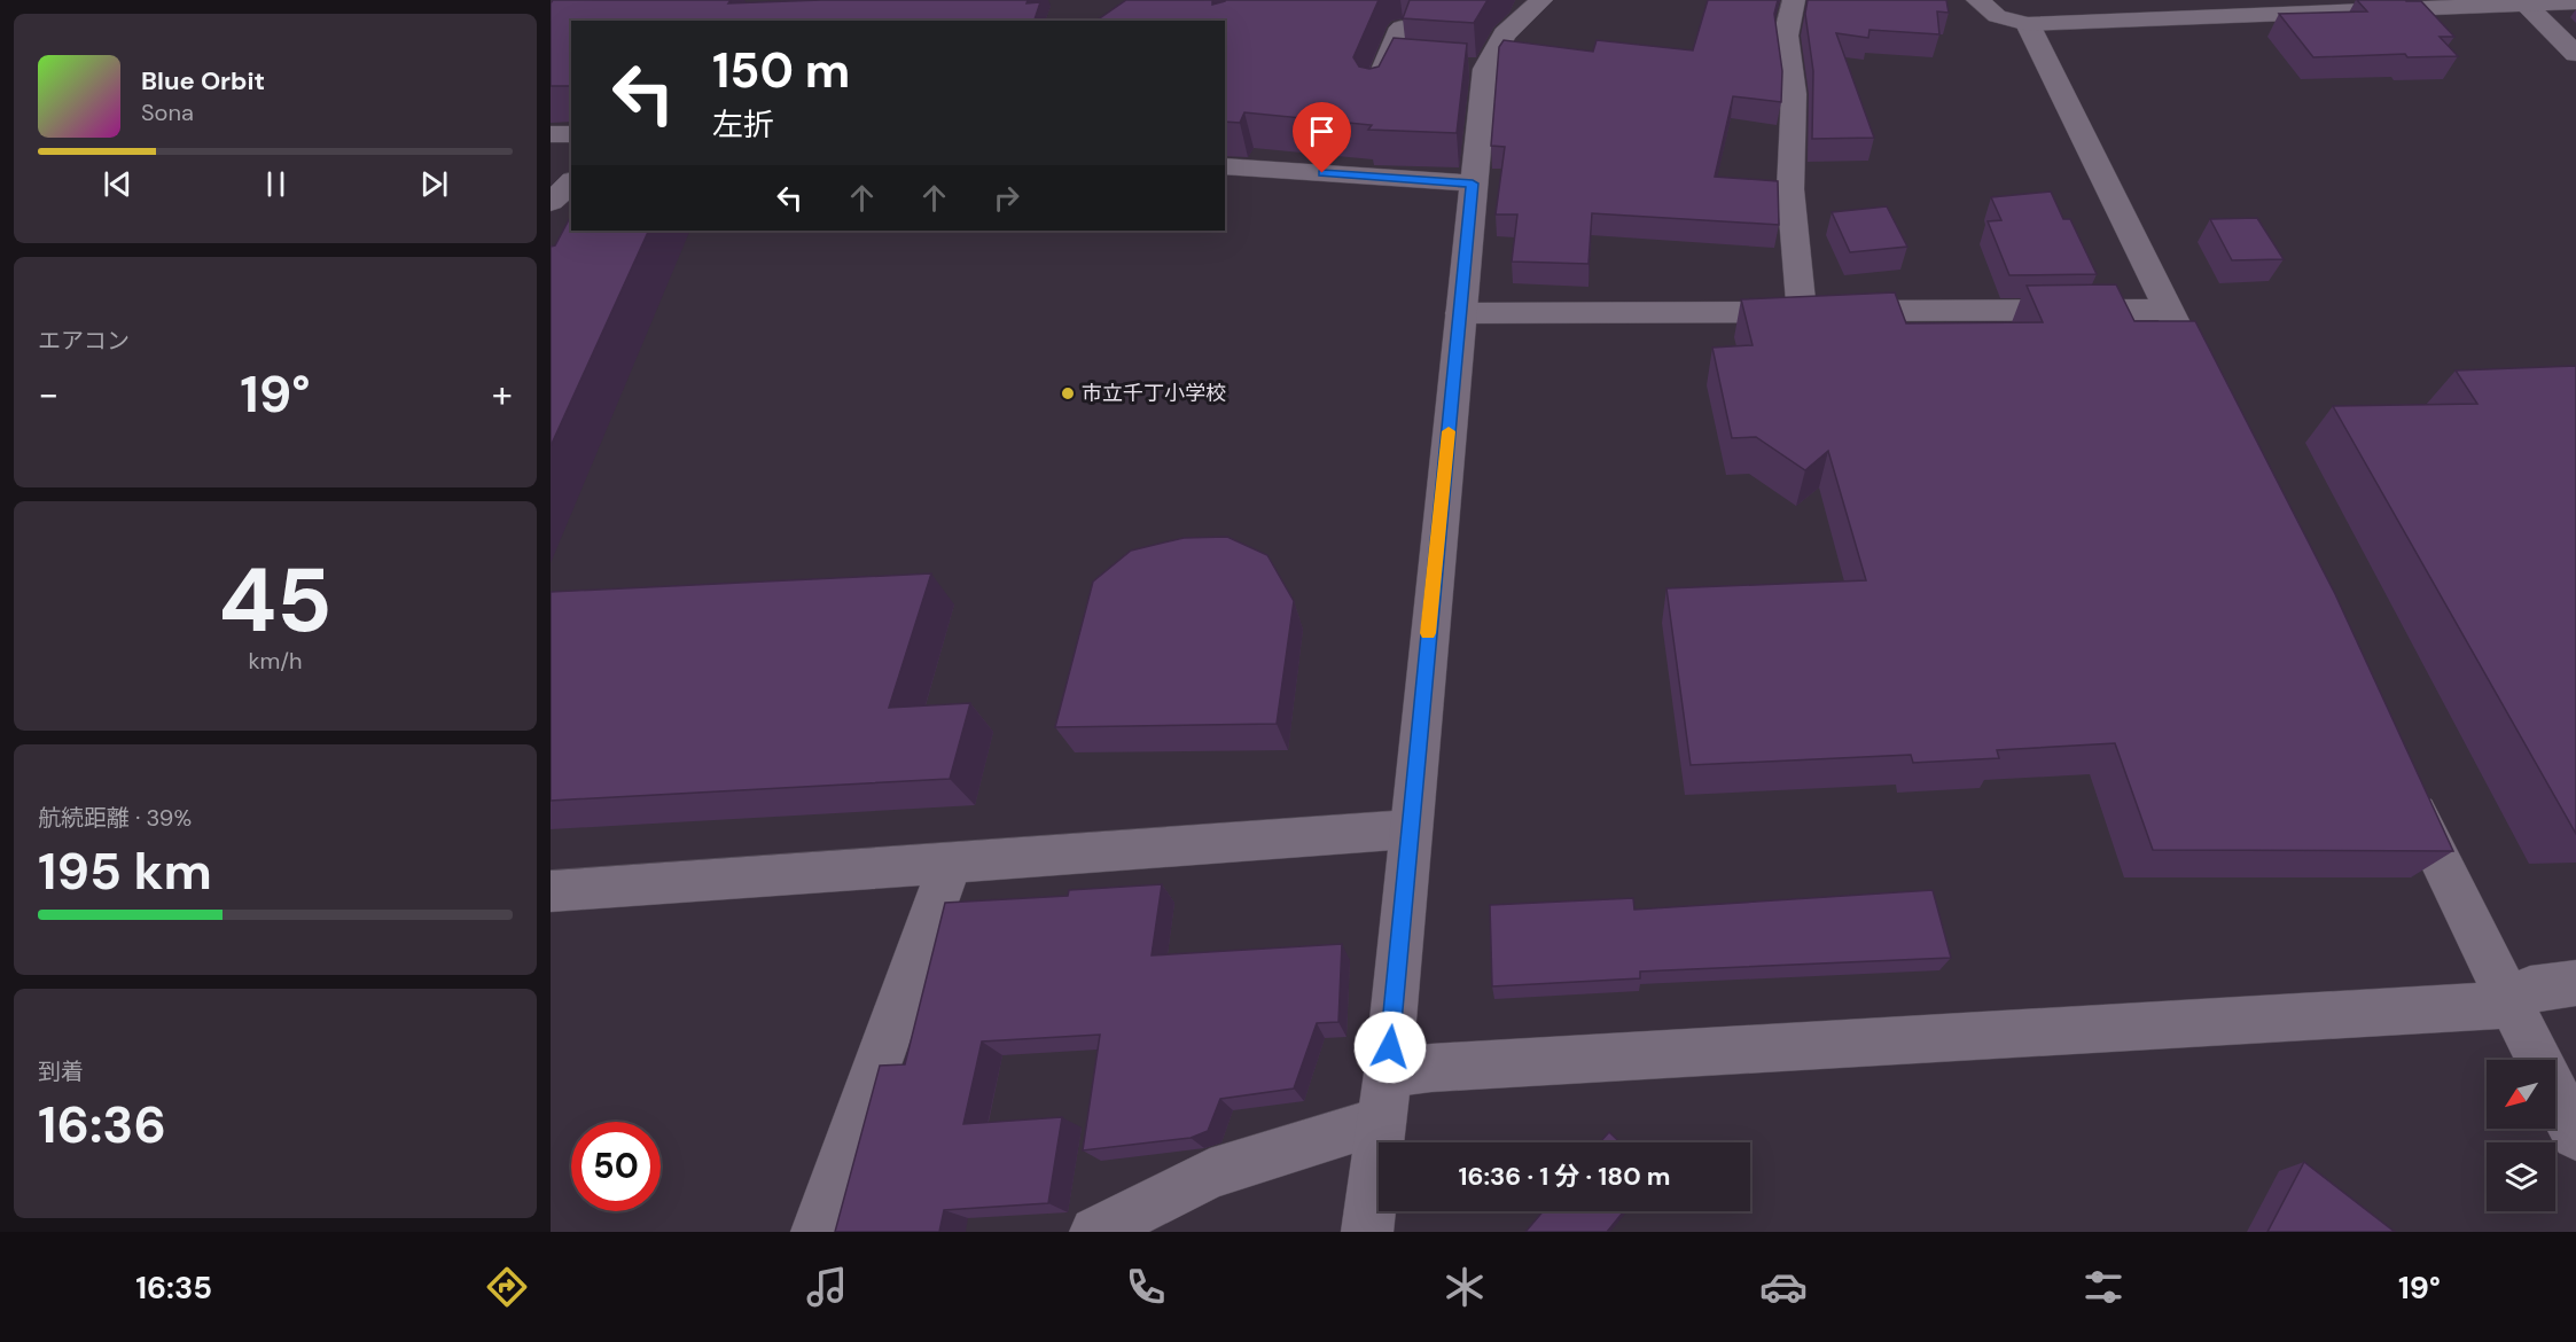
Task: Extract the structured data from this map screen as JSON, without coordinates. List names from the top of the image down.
{
  "places": ["市立千丁小学校"],
  "north": "bottom left",
  "page": {
    "turn": ["150 m", "左折"],
    "song": ["Blue Orbit", "Sona"],
    "tile": [
      "エアコン",
      ["45", "km/h"],
      ["航続距離 · 39%", "195 km"],
      ["到着", "16:36"]
    ],
    "heat": ["−", "19°", "+"],
    "limit": "50",
    "trip": "16:36 · 1 分 · 180 m",
    "tabs": ["16:35", "19°"]
  }
}
